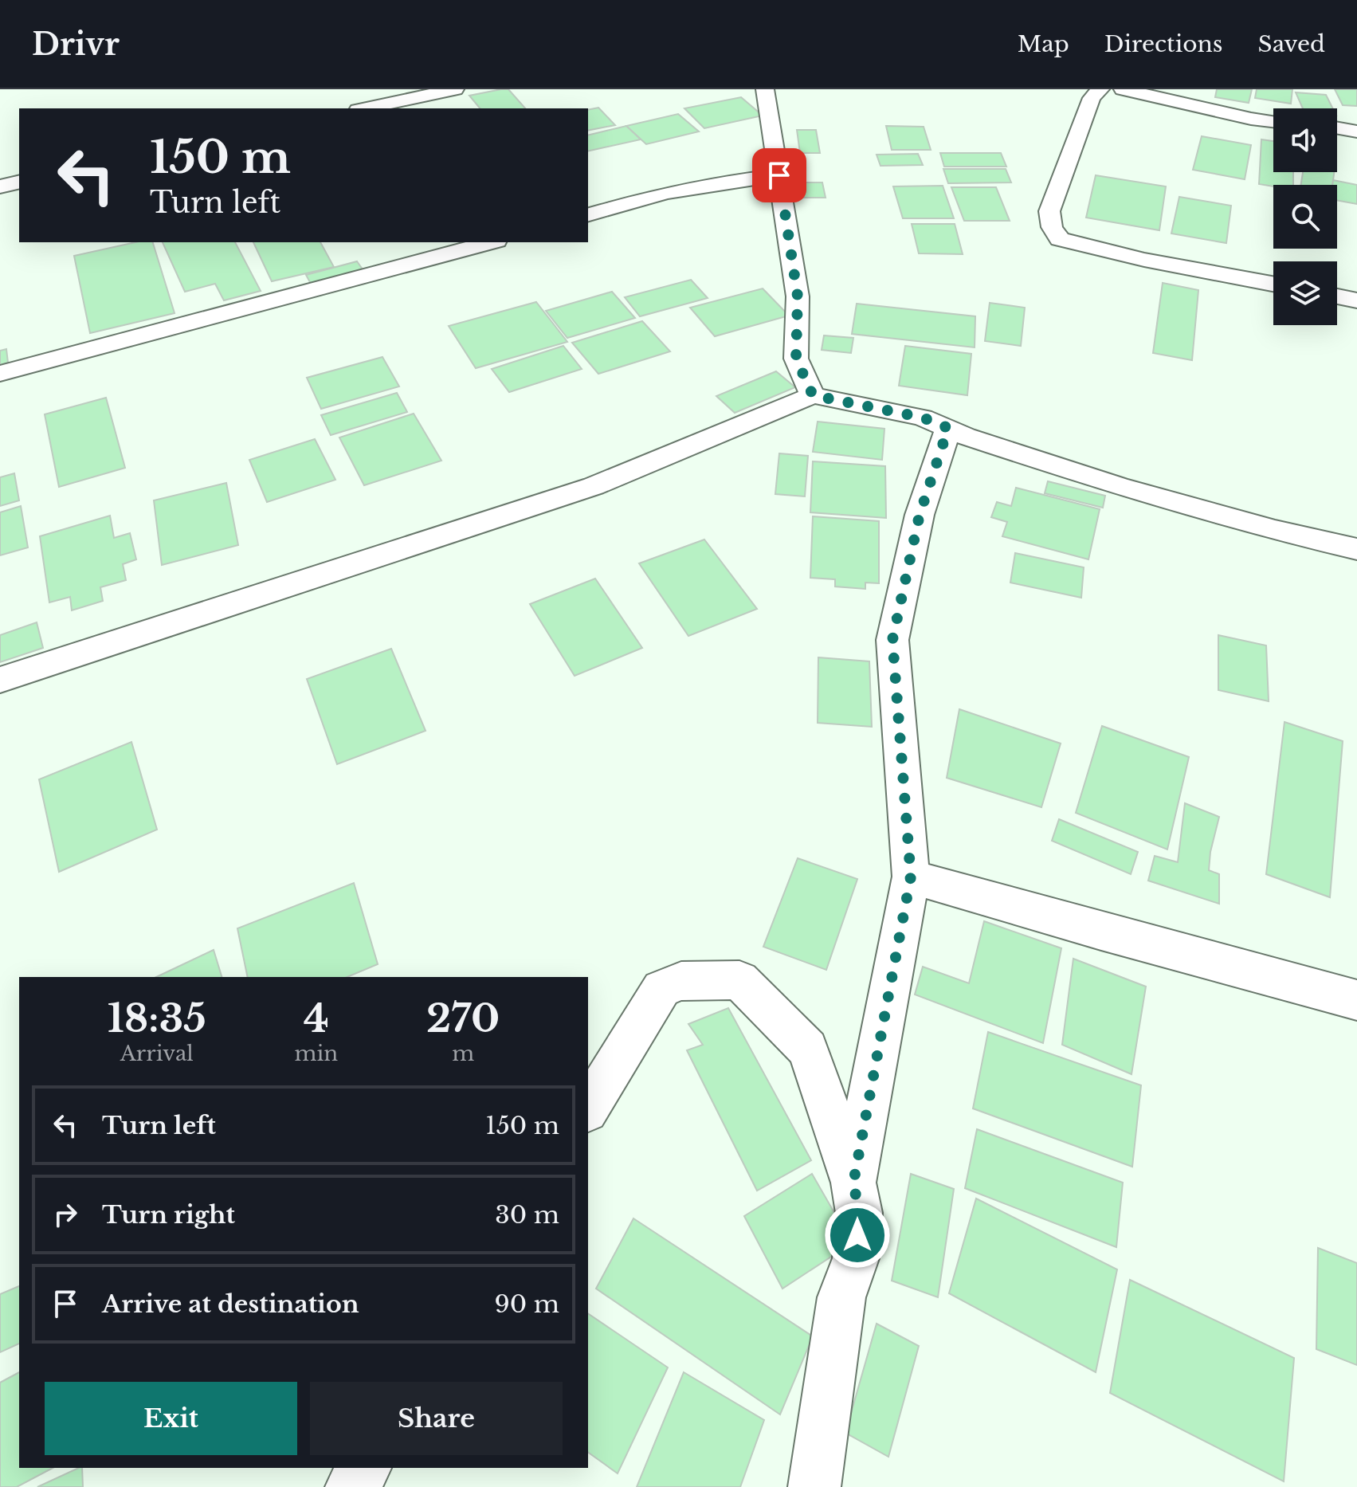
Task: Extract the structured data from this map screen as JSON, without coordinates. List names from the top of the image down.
{
  "page": {
    "header": "Drivr",
    "nav": ["Map", "Directions", "Saved"],
    "turn": ["150 m", "Turn left"],
    "eta": [
      "18:35",
      "Arrival",
      "4",
      "min",
      "270",
      "m"
    ],
    "list": [
      {
        "name": "Turn left",
        "value": "150 m"
      },
      {
        "name": "Turn right",
        "value": "30 m"
      },
      {
        "name": "Arrive at destination",
        "value": "90 m"
      }
    ],
    "buttons": ["Exit", "Share"]
  }
}
